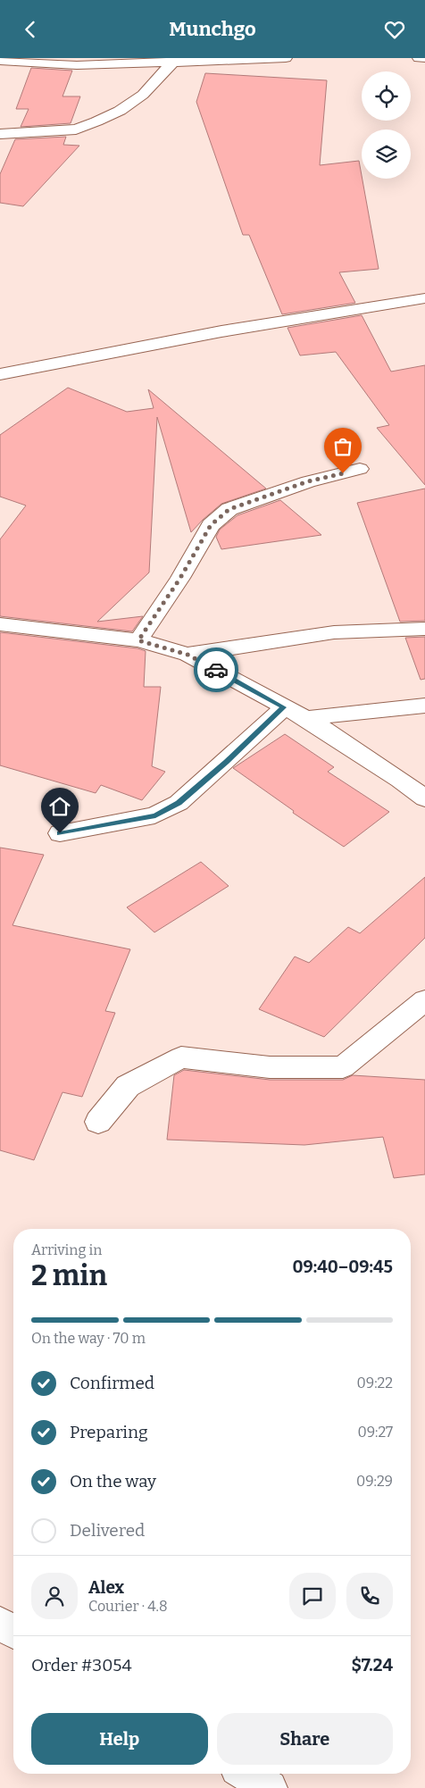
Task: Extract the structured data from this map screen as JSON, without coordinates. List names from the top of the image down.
{
  "page": {
    "header": "Munchgo",
    "heading": ["2 min", "Arriving in", "09:40–09:45"],
    "panel": [
      "Alex",
      "Courier · 4.8",
      "Order #3054",
      "$7.24"
    ],
    "bar": "On the way · 70 m",
    "list": [
      ["Confirmed", "09:22"],
      ["Preparing", "09:27"],
      ["On the way", "09:29"],
      "Delivered"
    ],
    "buttons": ["Help", "Share"]
  }
}
